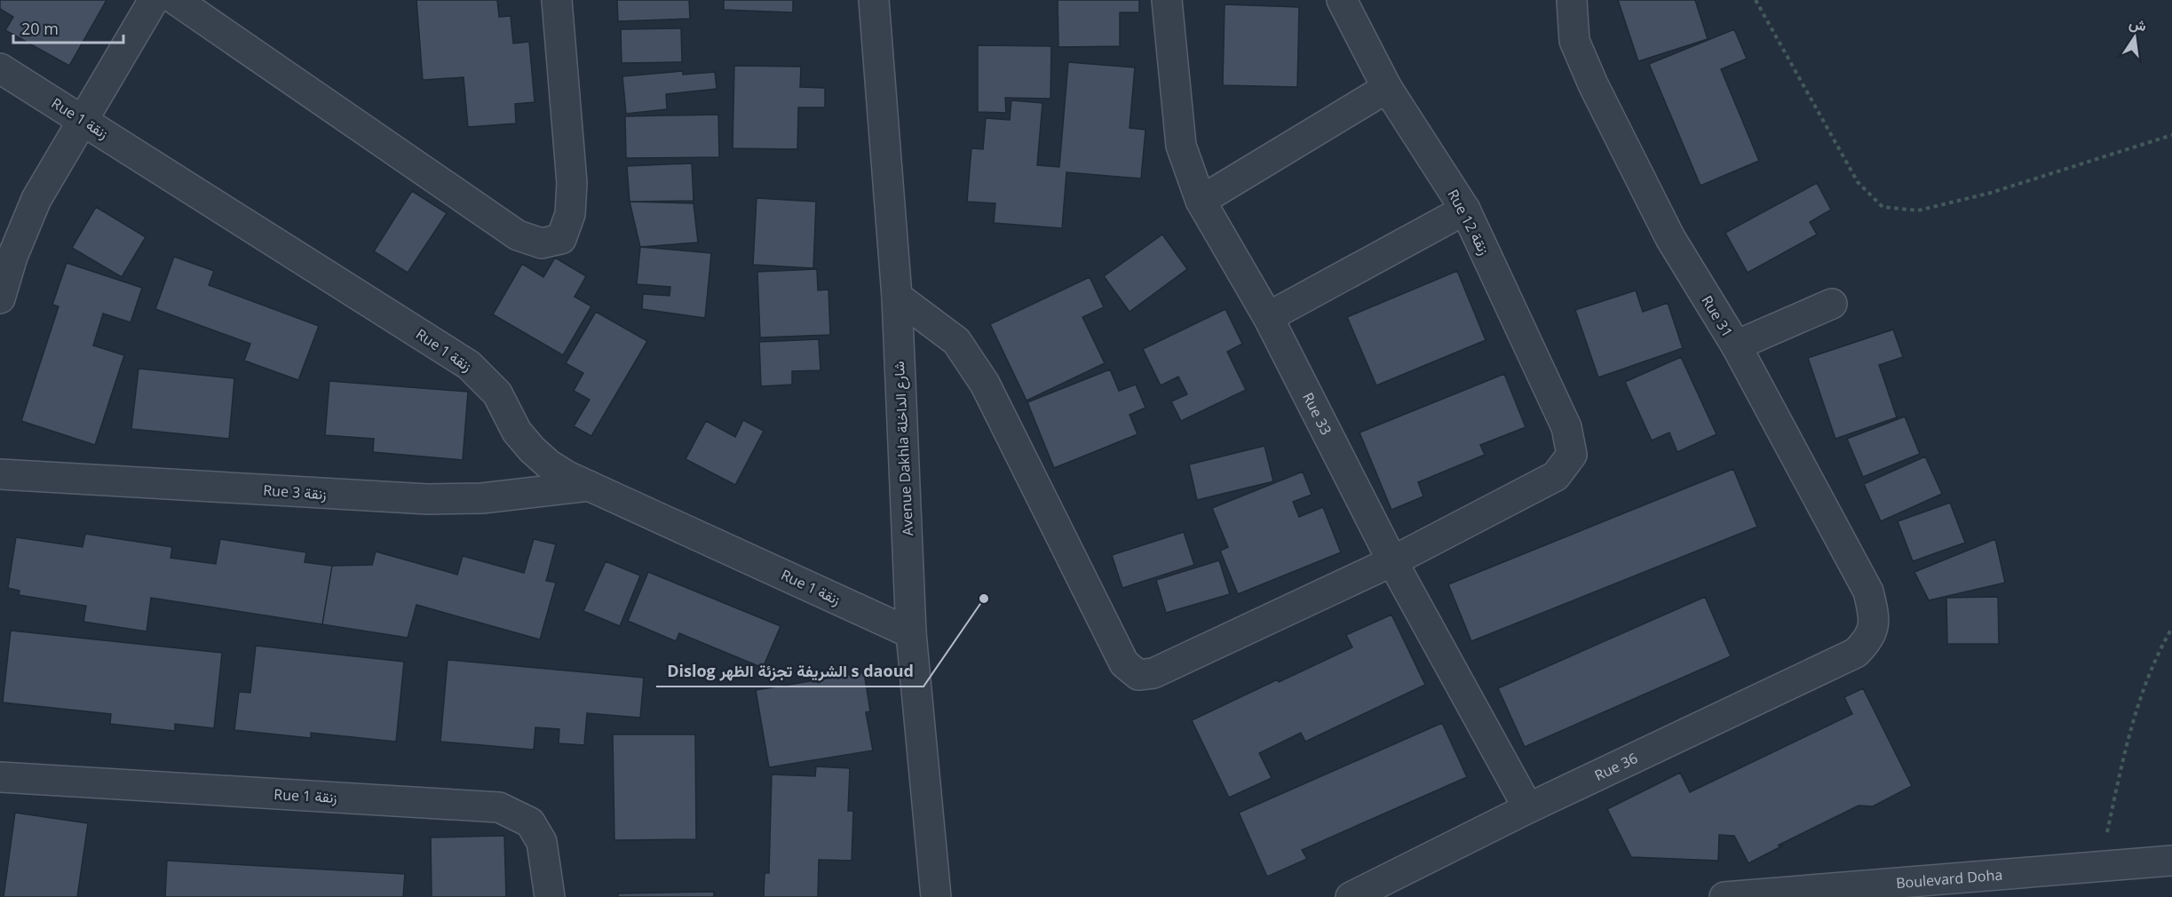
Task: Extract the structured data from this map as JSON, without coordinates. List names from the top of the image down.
{
  "streets": {
    "street": [
      "Rue 1 زنقة",
      "Rue 12 زنقة",
      "Rue 31",
      "Rue 33",
      "Avenue Dakhla شارع الداخلة",
      "Rue 3 زنقة",
      "Rue 36",
      "Boulevard Doha"
    ]
  },
  "crossings": [
    ["Rue 1 زنقة", "Avenue Dakhla شارع الداخلة"],
    ["Rue 1 زنقة", "Rue 3 زنقة"],
    ["Rue 12 زنقة", "Rue 33"],
    ["Rue 31", "Rue 36"],
    ["Rue 33", "Rue 36"]
  ],
  "places": ["Dislog الشريفة تجزئة الظهر s daoud"],
  "scale_bar": "20 m",
  "north": "top"
}
